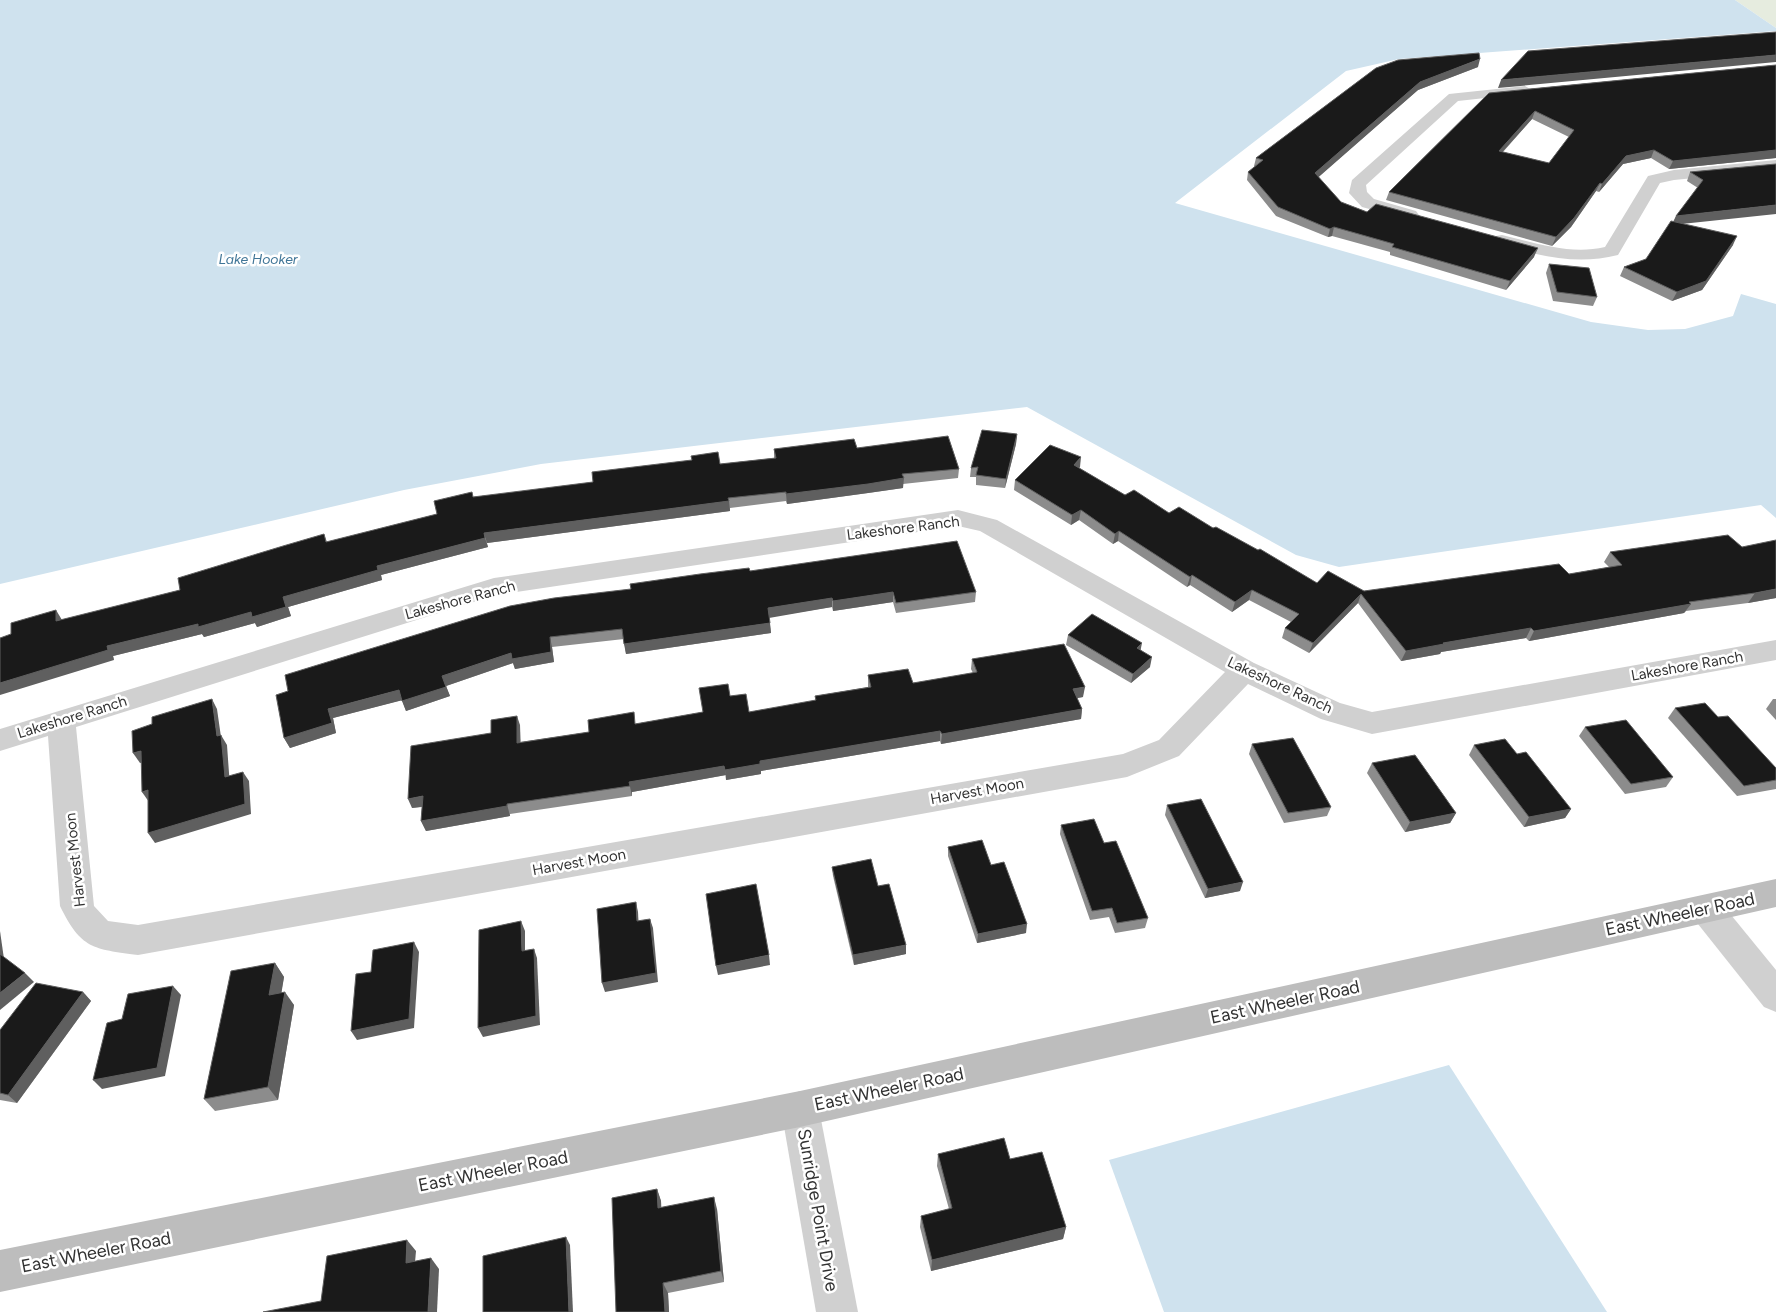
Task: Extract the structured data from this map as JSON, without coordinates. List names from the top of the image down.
{
  "streets": {
    "street": [
      "Lakeshore Ranch",
      "Harvest Moon",
      "East Wheeler Road",
      "Sunridge Point Drive"
    ]
  },
  "crossings": [
    ["Lakeshore Ranch", "Harvest Moon"],
    ["East Wheeler Road", "Sunridge Point Drive"]
  ],
  "water": ["Lake Hooker"]
}
